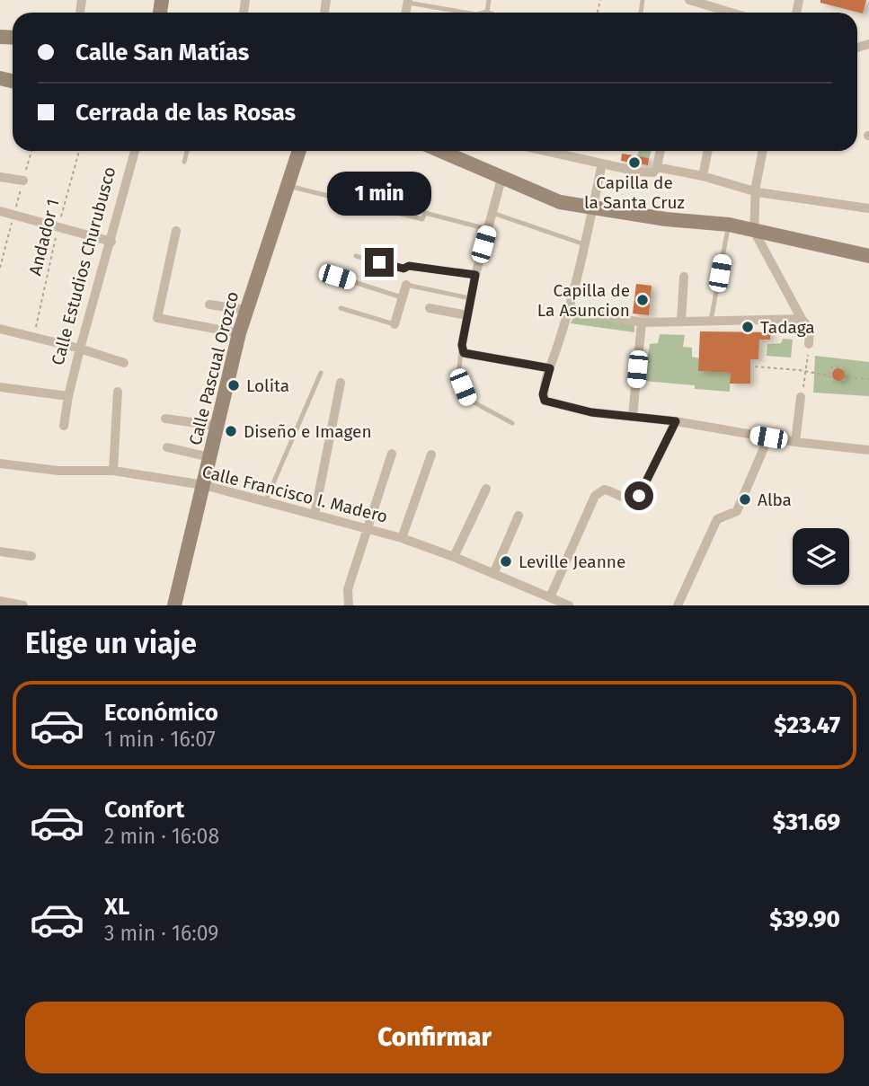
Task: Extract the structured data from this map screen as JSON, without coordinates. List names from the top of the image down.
{
  "streets": {
    "street": ["Calle Estudios Churubusco", "Calle Pascual Orozco", "Calle Francisco I. Madero"],
    "path": ["Andador 1"]
  },
  "crossings": [
    ["Calle Pascual Orozco", "Calle Francisco I. Madero"]
  ],
  "places": [
    "Capilla de la Santa Cruz",
    "Capilla de La Asuncion",
    "Tadaga",
    "Lolita",
    "Diseño e Imagen",
    "Alba",
    "Leville Jeanne"
  ],
  "page": {
    "banner": ["Calle San Matías", "Cerrada de las Rosas"],
    "bubble": "1 min",
    "heading": "Elige un viaje",
    "list": [
      {
        "name": "Económico",
        "note": "1 min · 16:07",
        "value": "$23.47"
      },
      {
        "name": "Confort",
        "note": "2 min · 16:08",
        "value": "$31.69"
      },
      {
        "name": "XL",
        "note": "3 min · 16:09",
        "value": "$39.90"
      }
    ],
    "buttons": "Confirmar"
  }
}
